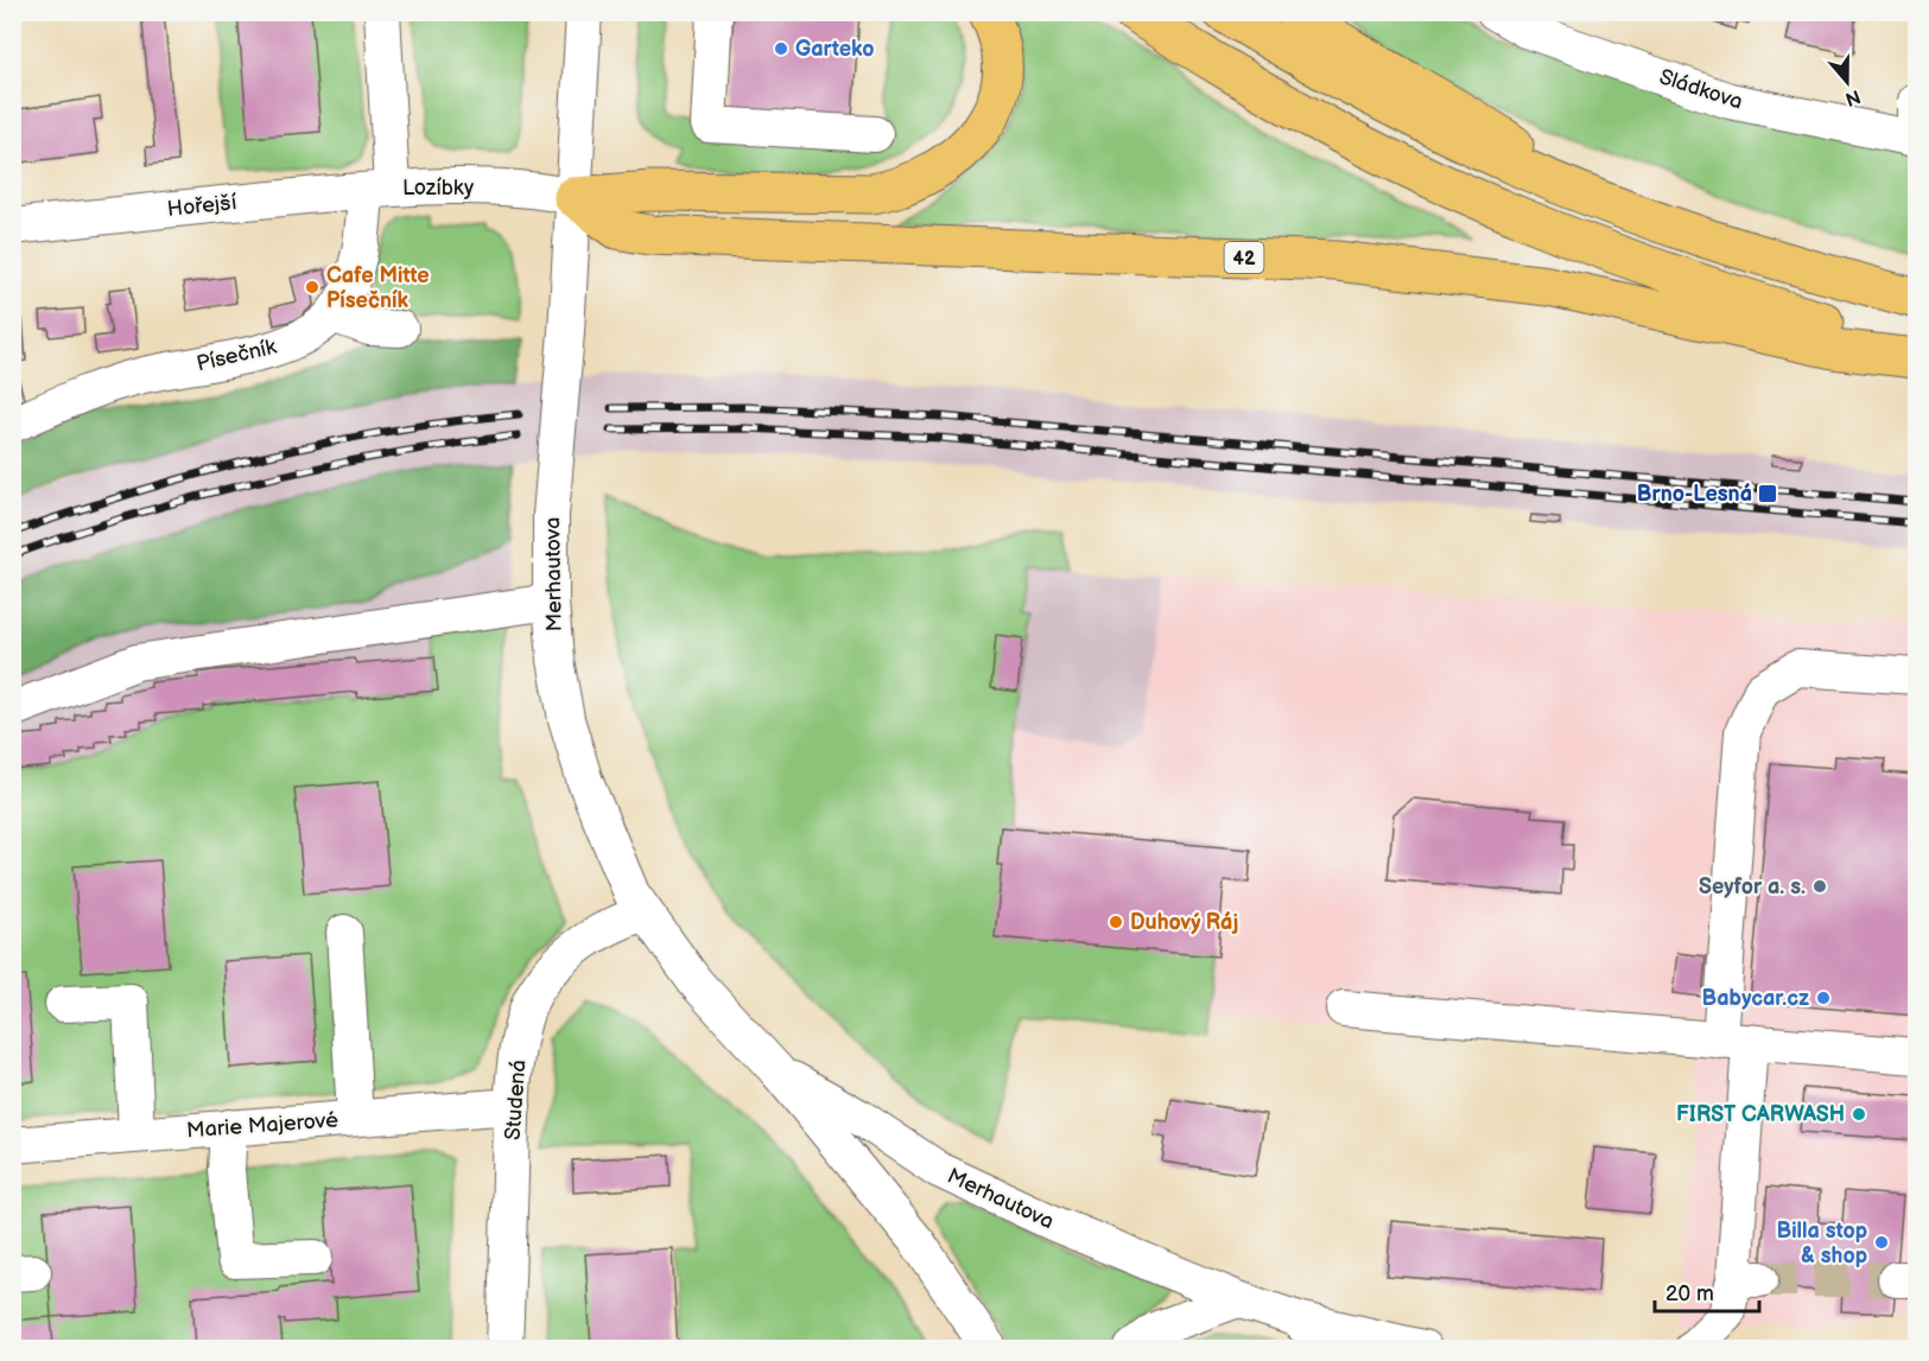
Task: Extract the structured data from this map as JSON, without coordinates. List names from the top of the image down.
{
  "streets": {
    "highway": ["42"],
    "street": [
      "Sládkova",
      "Lozíbky",
      "Hořejší",
      "Písečník",
      "Merhautova",
      "Studená",
      "Marie Majerové"
    ]
  },
  "crossings": [
    ["Lozíbky", "Hořejší"],
    ["Lozíbky", "42"],
    ["Lozíbky", "Písečník"],
    ["Lozíbky", "Merhautova"],
    ["Hořejší", "Písečník"],
    ["42", "Merhautova"],
    ["Merhautova", "Studená"],
    ["Studená", "Marie Majerové"]
  ],
  "places": {
    "other": [
      "Garteko",
      "Cafe Mitte Písečník",
      "Seyfor a. s.",
      "Duhový Ráj",
      "Babycar.cz",
      "FIRST CARWASH",
      "Billa stop & shop"
    ],
    "transit": ["Brno-Lesná"]
  },
  "scale_bar": "20 m",
  "north": "bottom"
}
